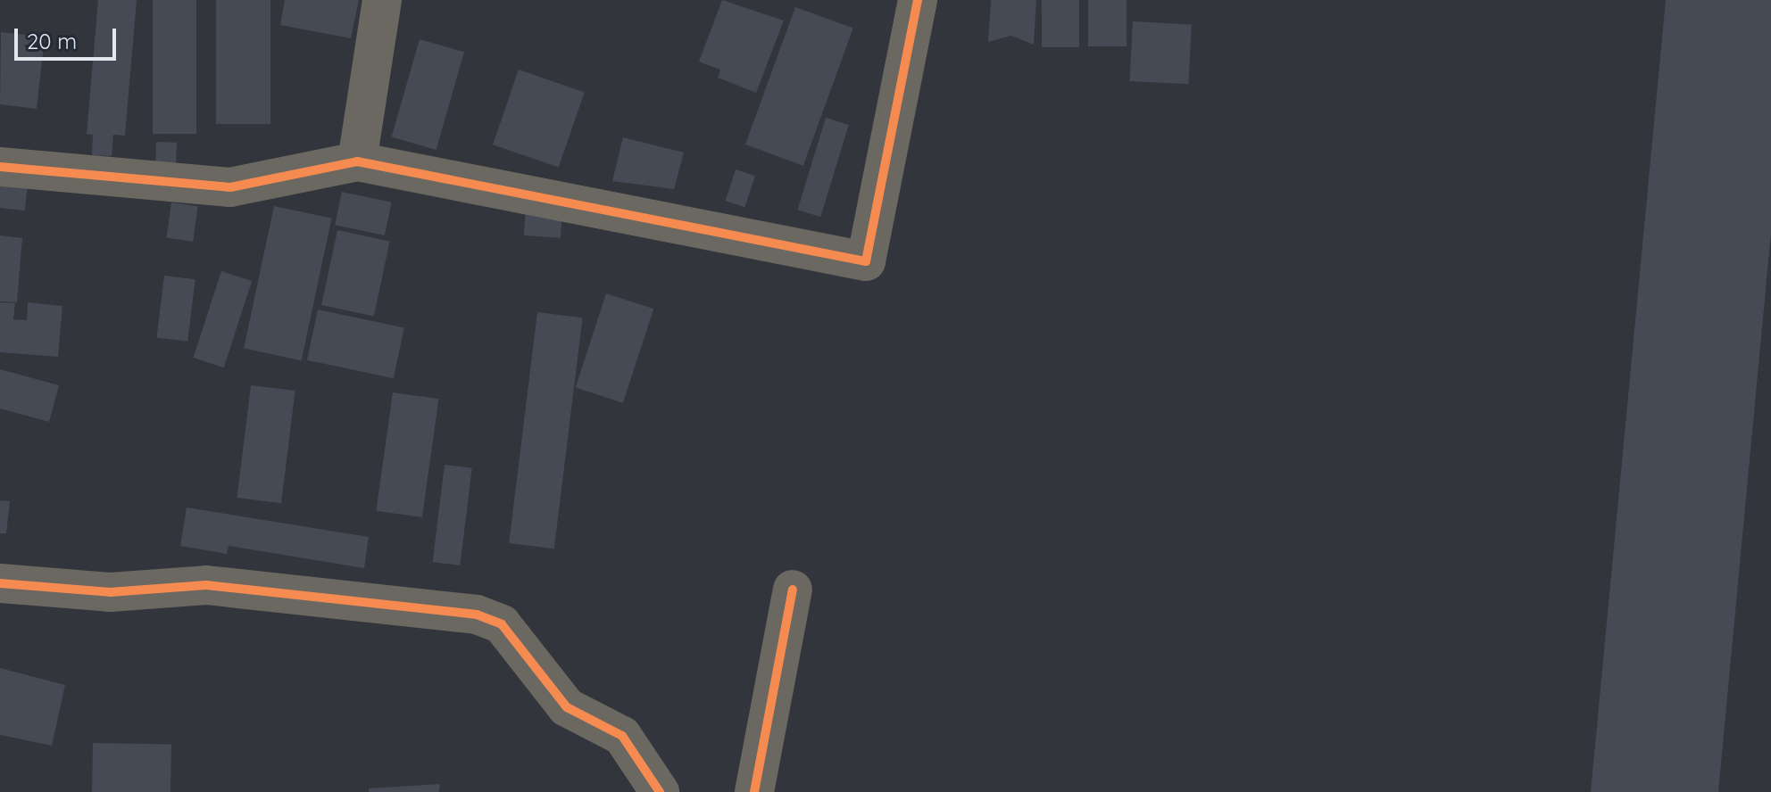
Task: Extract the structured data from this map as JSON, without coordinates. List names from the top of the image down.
{
  "scale_bar": "20 m"
}
